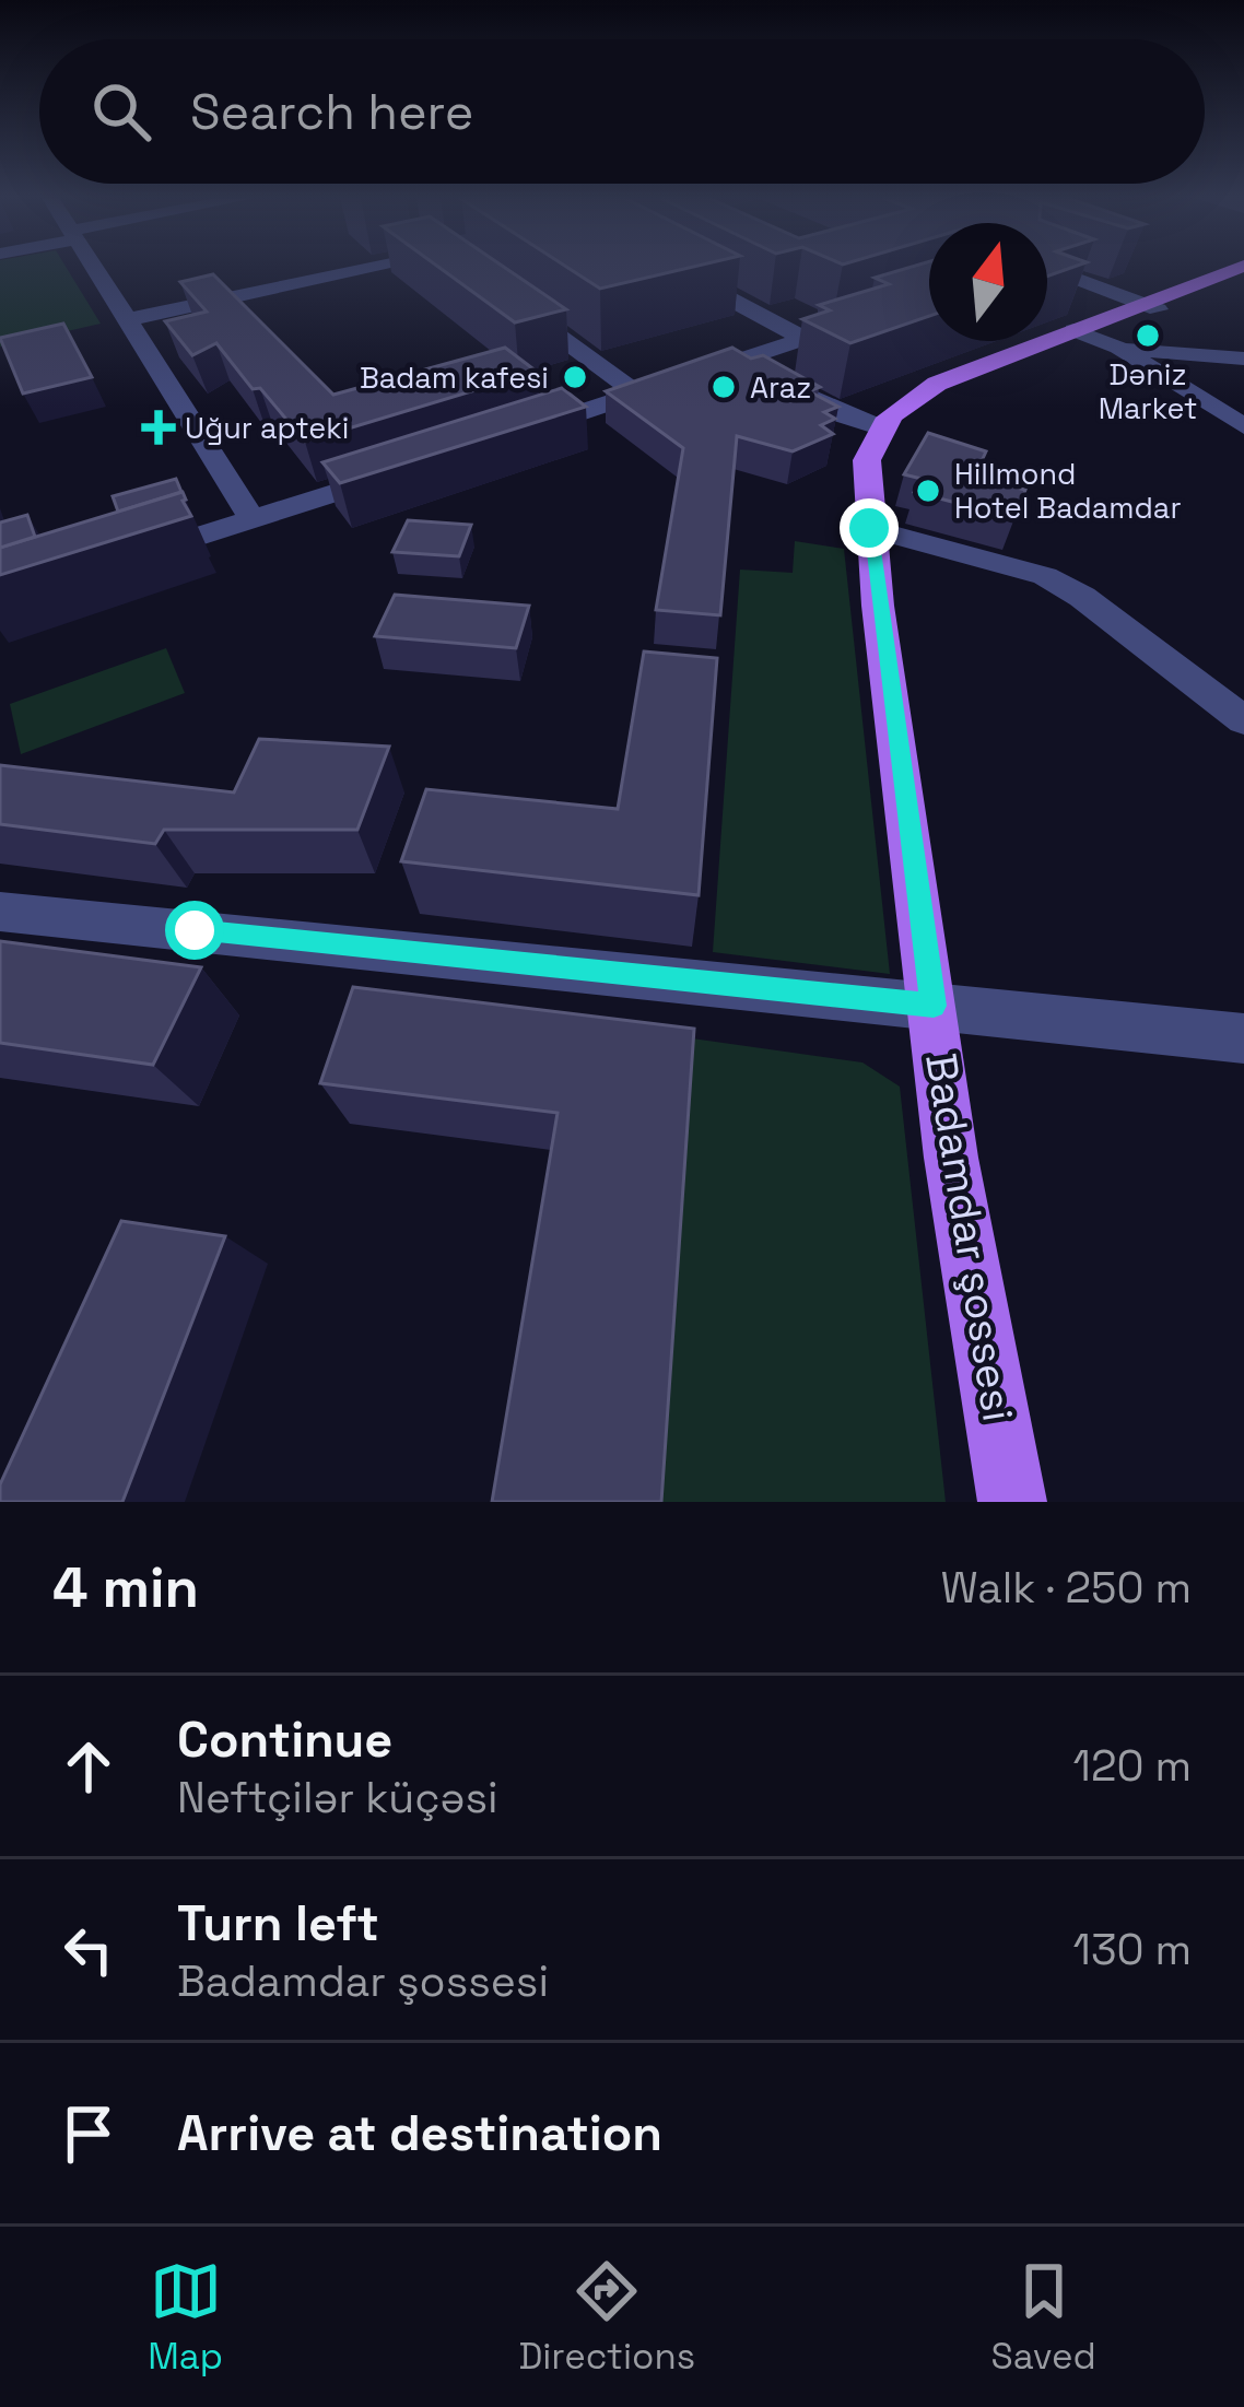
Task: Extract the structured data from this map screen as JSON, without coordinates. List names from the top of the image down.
{
  "streets": {
    "main road": ["Badamdar şossesi"]
  },
  "places": {
    "other": [
      "Dəniz Market",
      "Badam kafesi",
      "Araz",
      "Hillmond Hotel Badamdar"
    ],
    "health": ["Uğur apteki"]
  },
  "north": "top",
  "page": {
    "search": "Search here",
    "heading": ["4 min", "Walk · 250 m"],
    "list": [
      ["Continue", "Neftçilər küçəsi", "120 m"],
      ["Turn left", "Badamdar şossesi", "130 m"],
      "Arrive at destination"
    ],
    "nav": ["Map", "Directions", "Saved"]
  }
}
